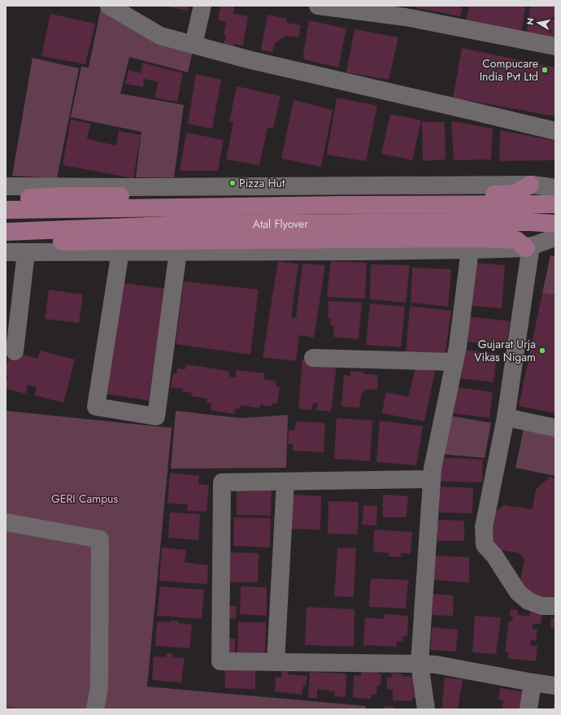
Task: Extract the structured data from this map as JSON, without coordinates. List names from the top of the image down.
{
  "streets": {
    "main road": ["Atal Flyover"]
  },
  "parks": ["GERI Campus"],
  "places": ["Compucare India Pvt Ltd", "Pizza Hut", "Gujarat Urja Vikas Nigam"],
  "north": "left"
}
